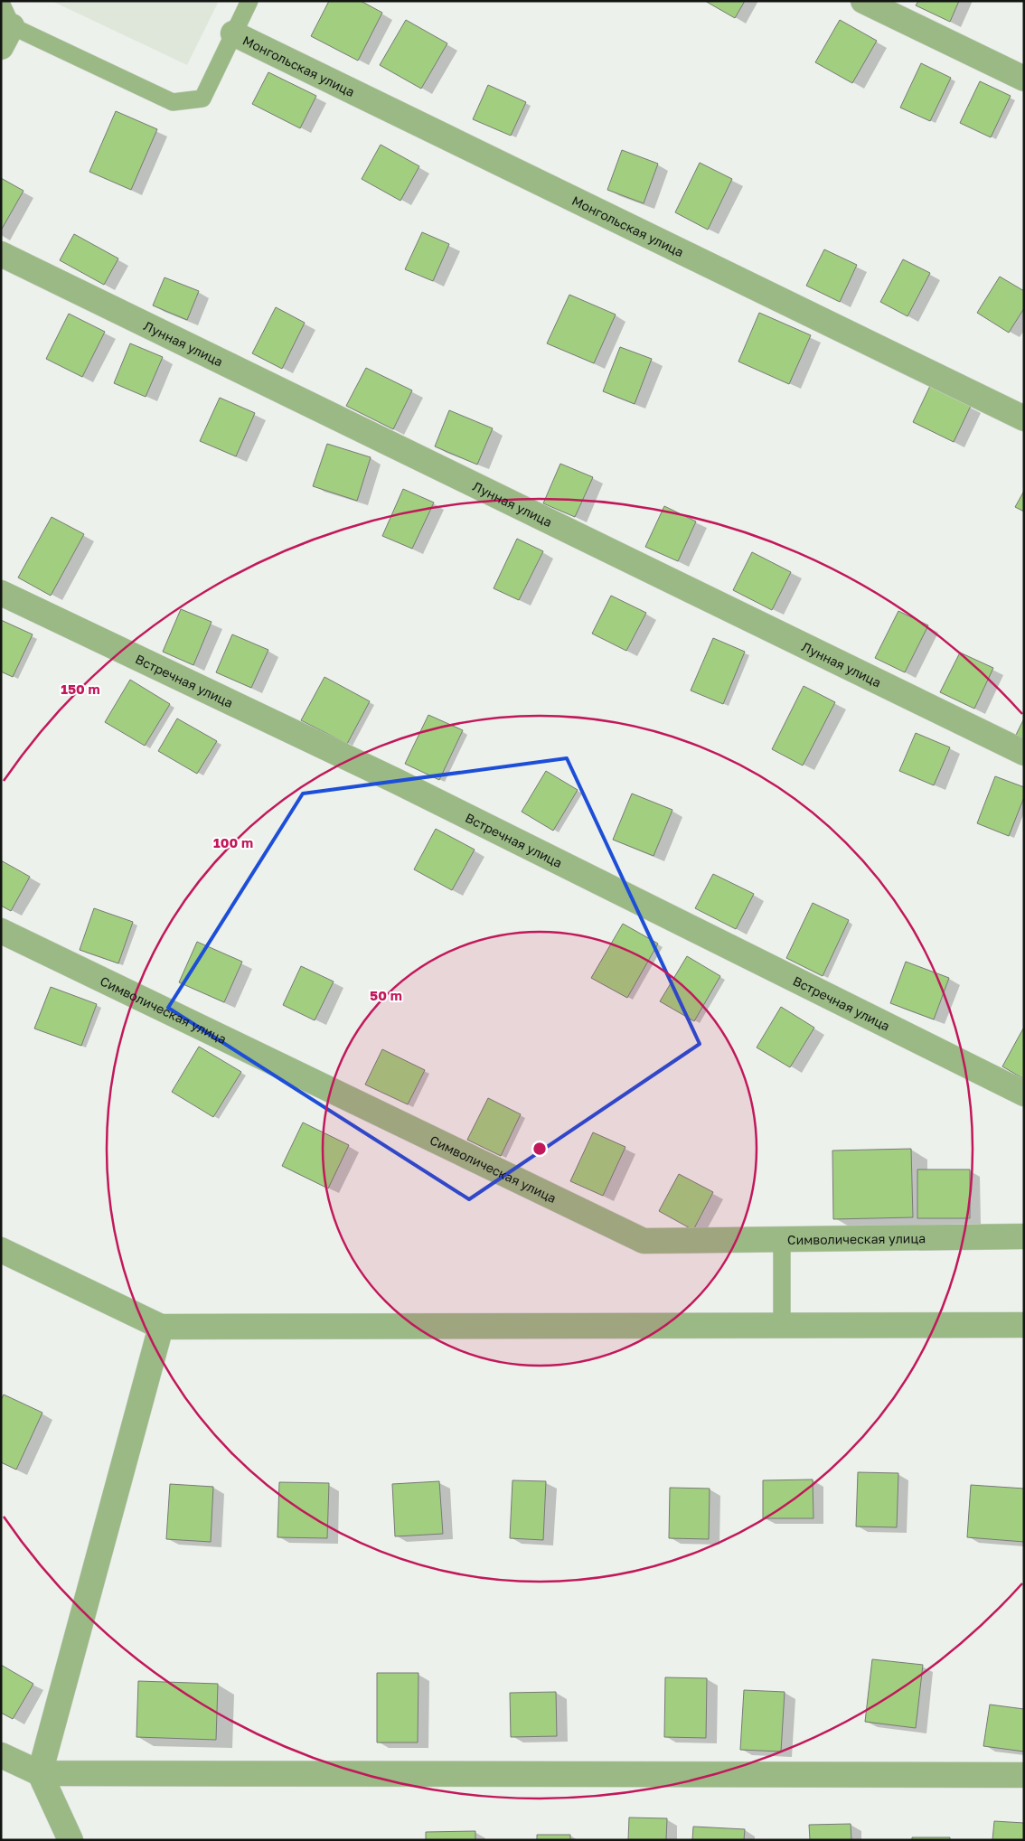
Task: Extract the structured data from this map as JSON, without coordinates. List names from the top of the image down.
{
  "streets": {
    "street": [
      "Монгольская улица",
      "Лунная улица",
      "Встречная улица",
      "Символическая улица"
    ]
  },
  "rings": ["150 m", "100 m", "50 m"]
}
